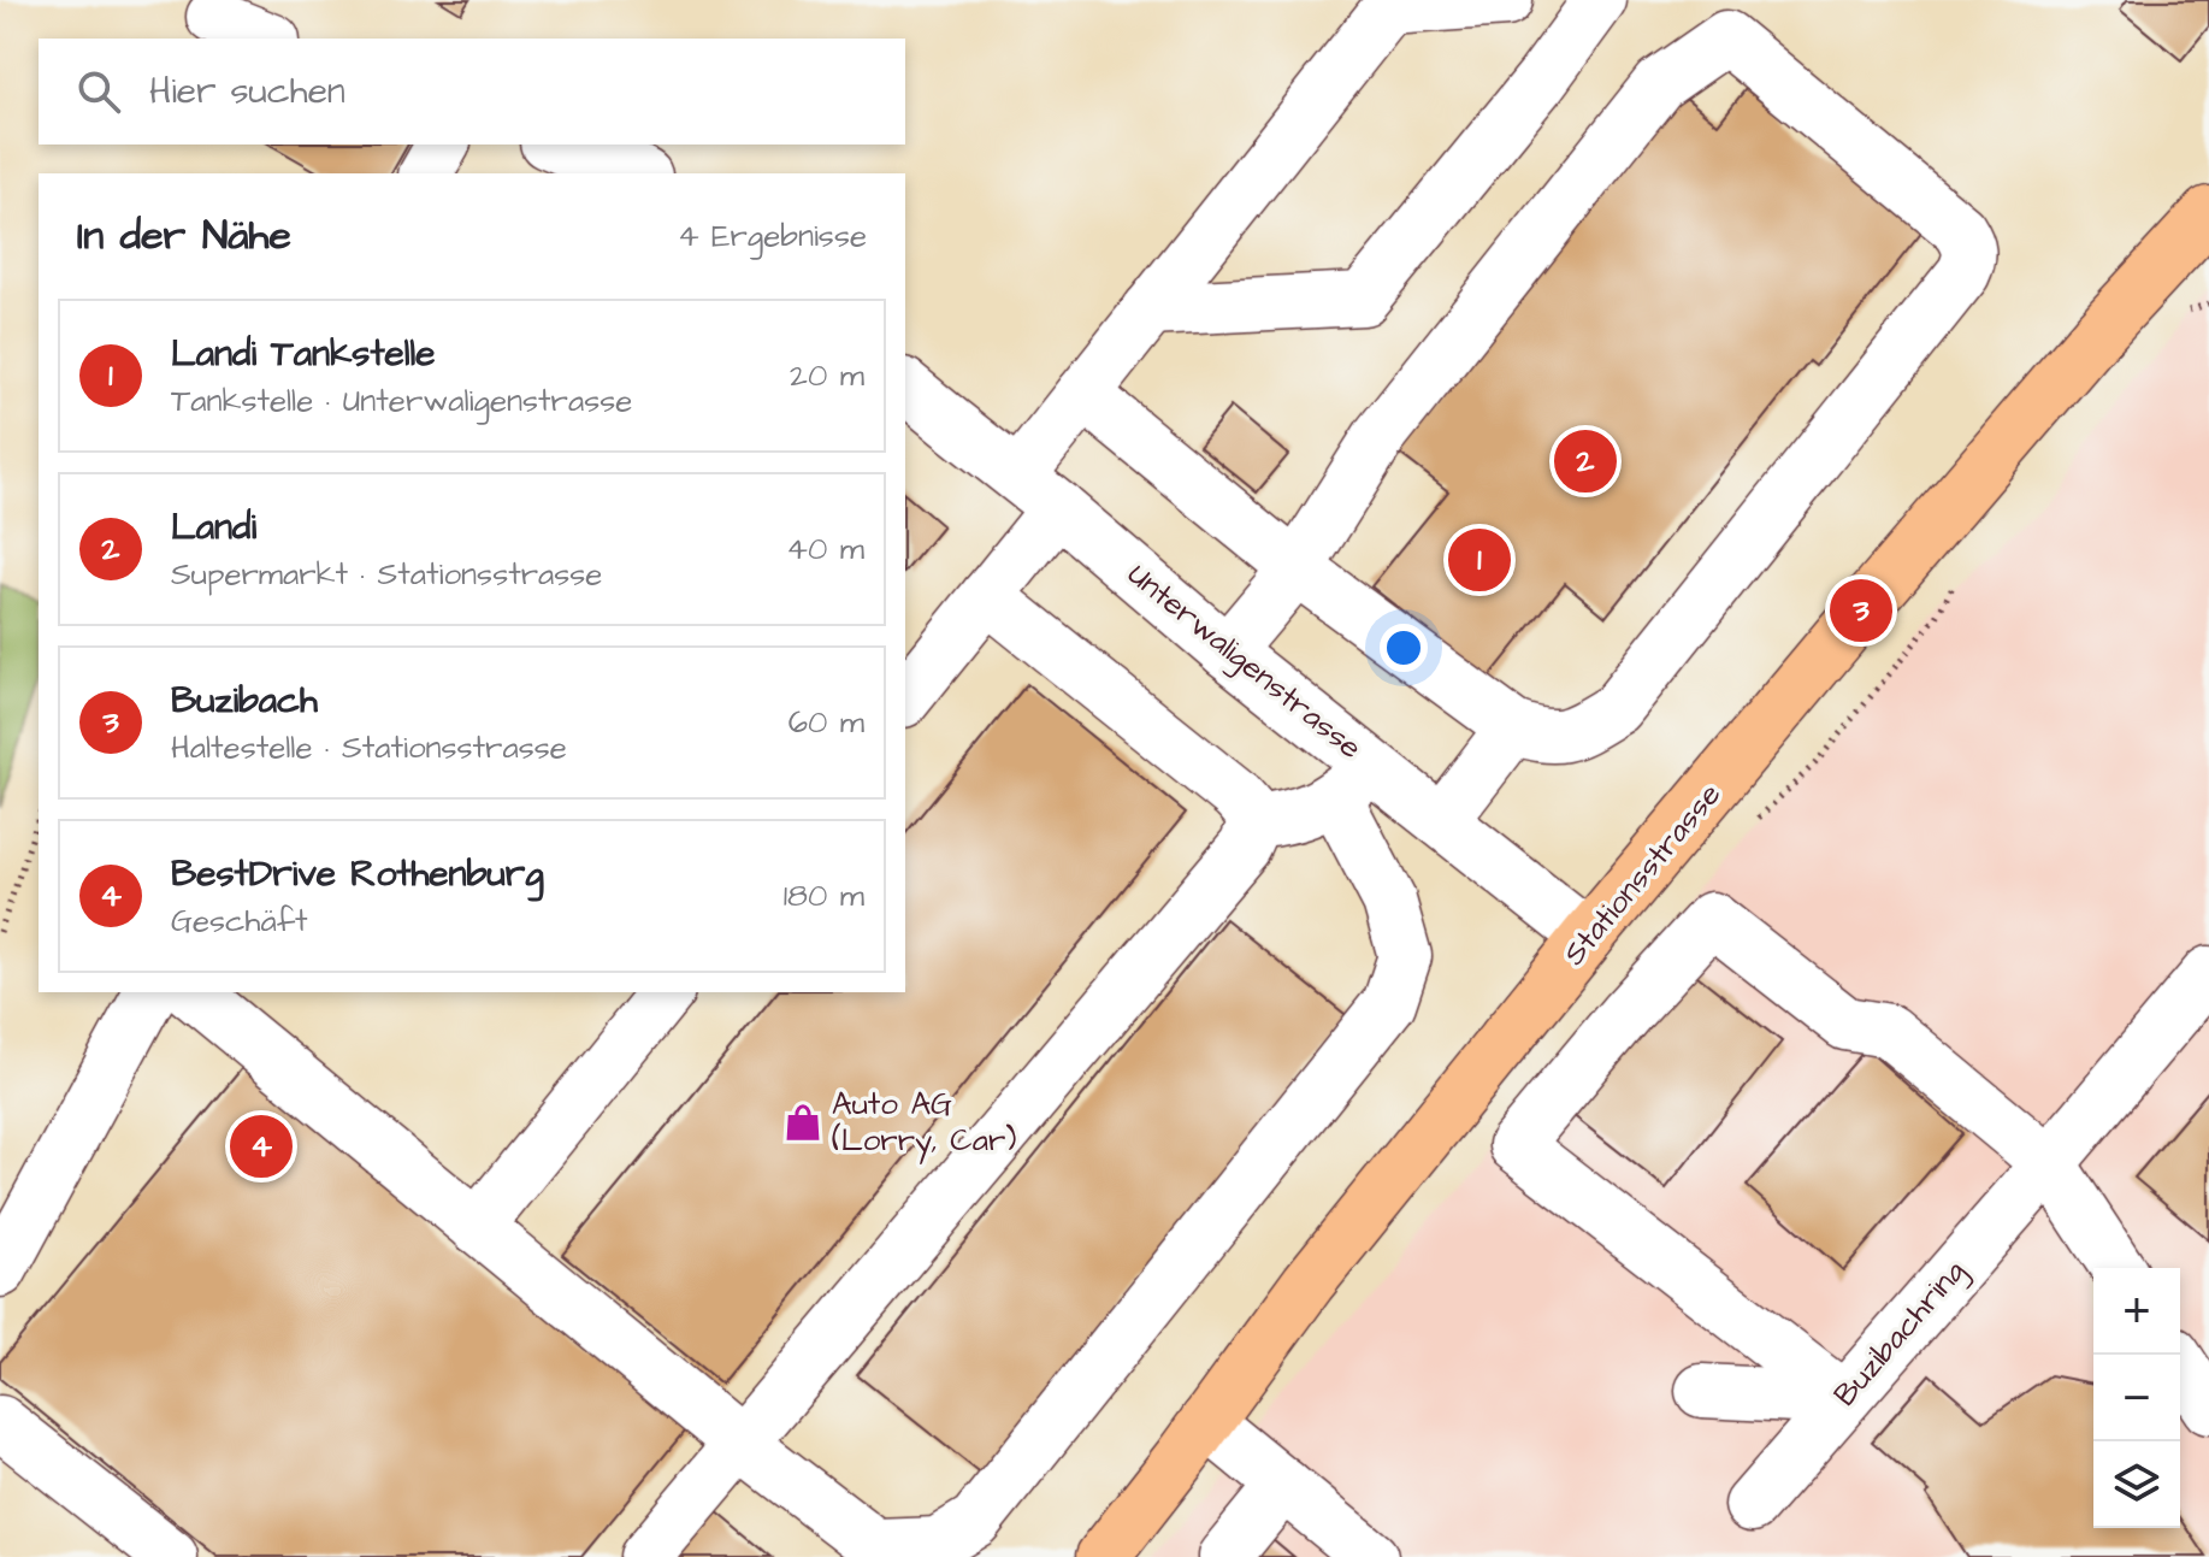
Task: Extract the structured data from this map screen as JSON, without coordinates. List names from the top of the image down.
{
  "streets": {
    "main road": ["Stationsstrasse"],
    "street": ["Unterwaligenstrasse", "Buzibachring"]
  },
  "crossings": [
    ["Unterwaligenstrasse", "Stationsstrasse"]
  ],
  "places": {
    "shop": ["Auto AG (Lorry, Car)"]
  },
  "page": {
    "search": "Hier suchen",
    "heading": ["In der Nähe", "4 Ergebnisse"],
    "list": [
      {
        "mark": "1",
        "name": "Landi Tankstelle",
        "note": "Tankstelle · Unterwaligenstrasse",
        "value": "20 m"
      },
      {
        "mark": "2",
        "name": "Landi",
        "note": "Supermarkt · Stationsstrasse",
        "value": "40 m"
      },
      {
        "mark": "3",
        "name": "Buzibach",
        "note": "Haltestelle · Stationsstrasse",
        "value": "60 m"
      },
      {
        "mark": "4",
        "name": "BestDrive Rothenburg",
        "note": "Geschäft",
        "value": "180 m"
      }
    ],
    "pins": [
      "2",
      "1",
      "3",
      "4"
    ],
    "map_buttons": ["+", "−"]
  }
}
